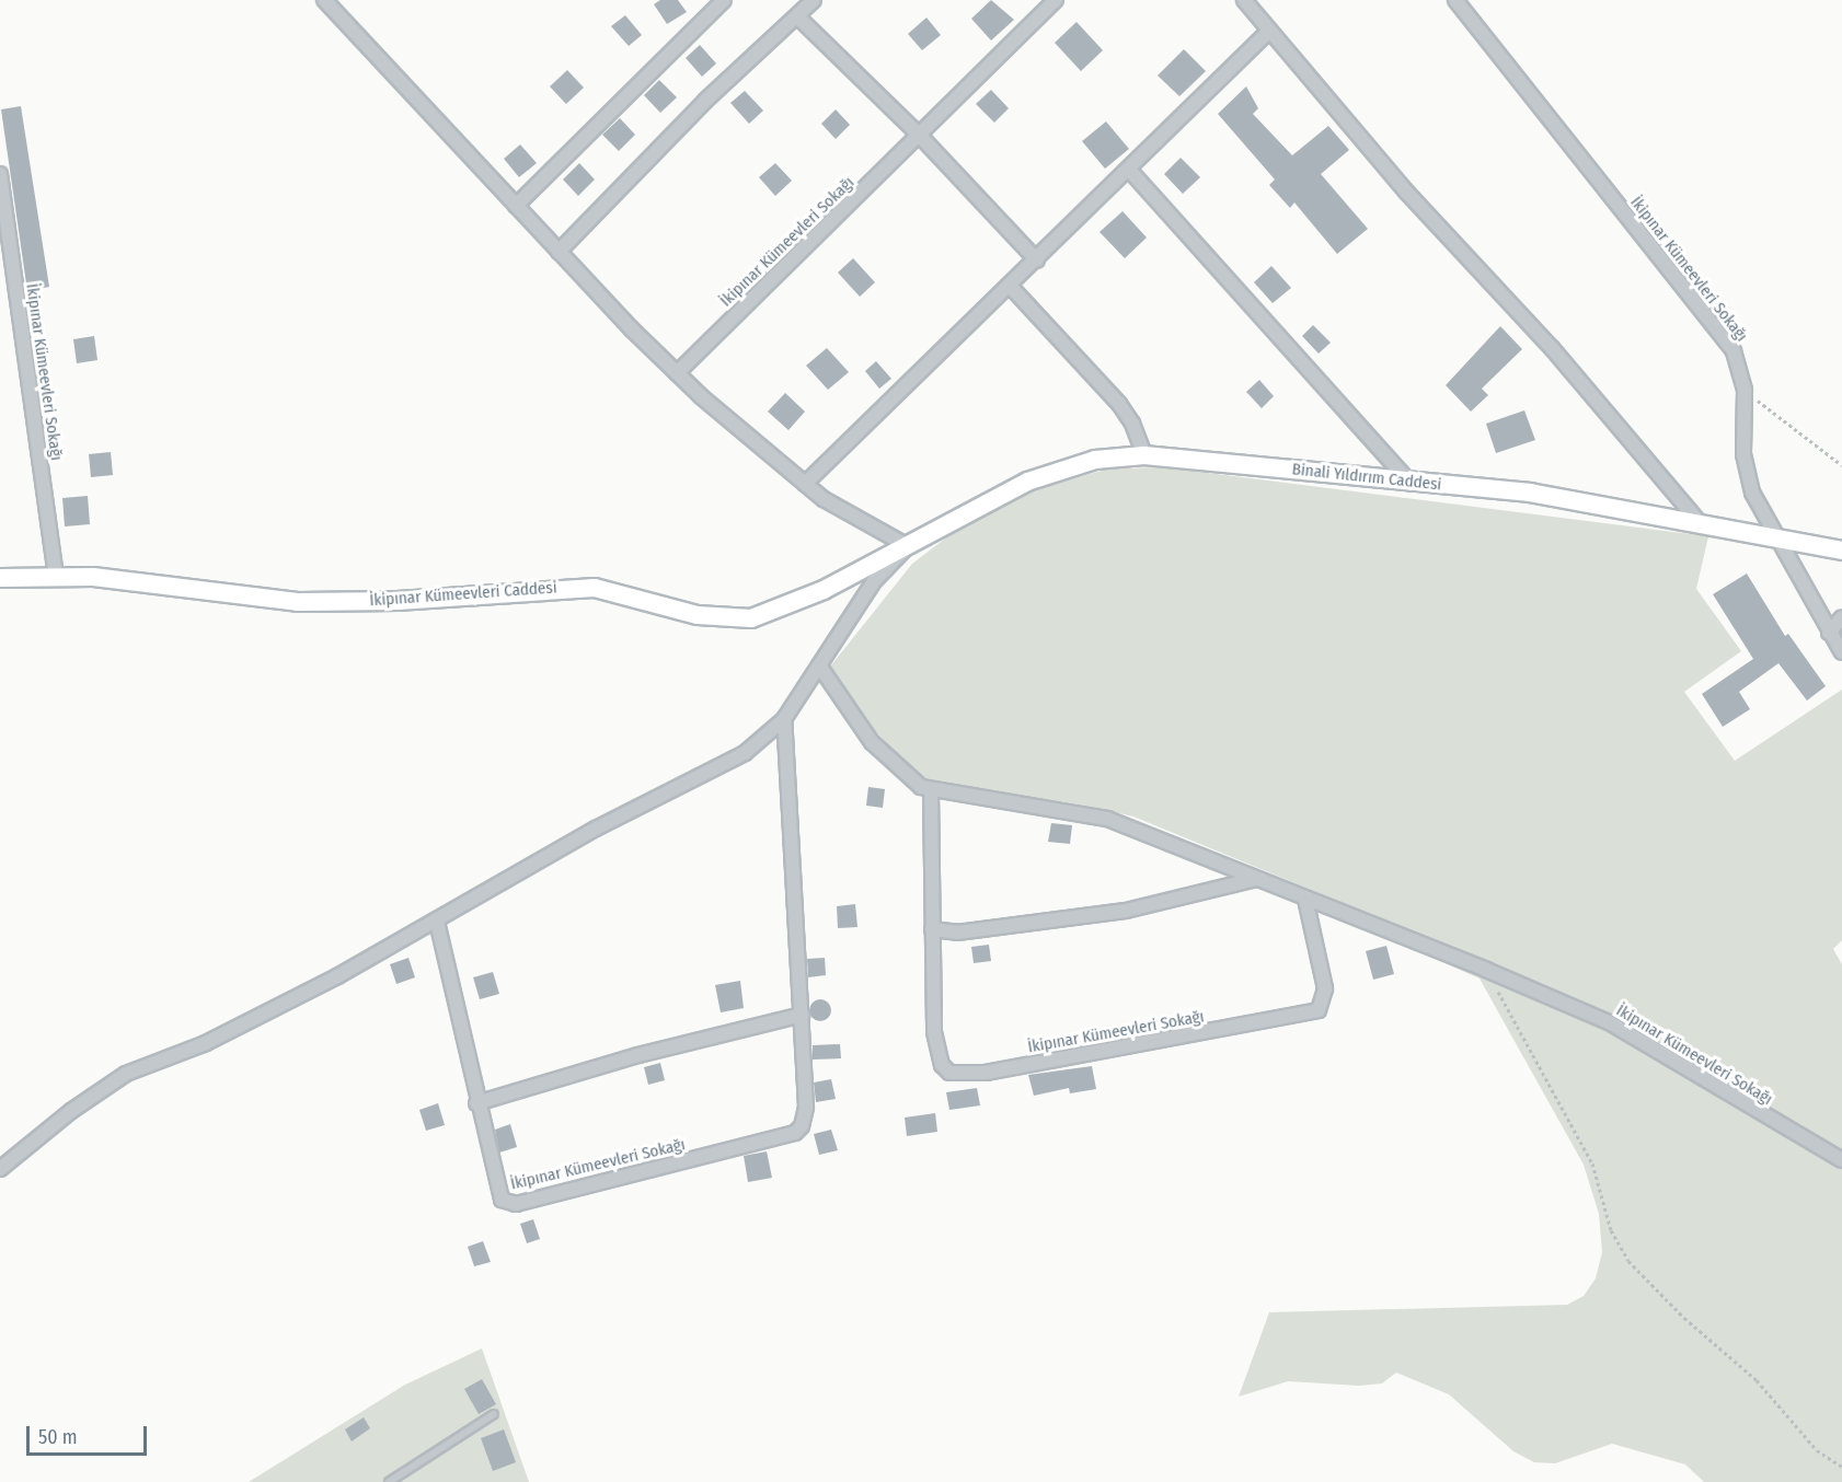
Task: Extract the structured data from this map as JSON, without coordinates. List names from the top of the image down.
{
  "streets": {
    "street": ["İkipınar Kümeevleri Sokağı", "Binali Yıldırım Caddesi", "İkipınar Kümeevleri Caddesi"]
  },
  "crossings": [
    ["İkipınar Kümeevleri Sokağı", "Binali Yıldırım Caddesi"],
    ["İkipınar Kümeevleri Sokağı", "İkipınar Kümeevleri Caddesi"],
    ["Binali Yıldırım Caddesi", "İkipınar Kümeevleri Caddesi"]
  ],
  "scale_bar": "50 m"
}
